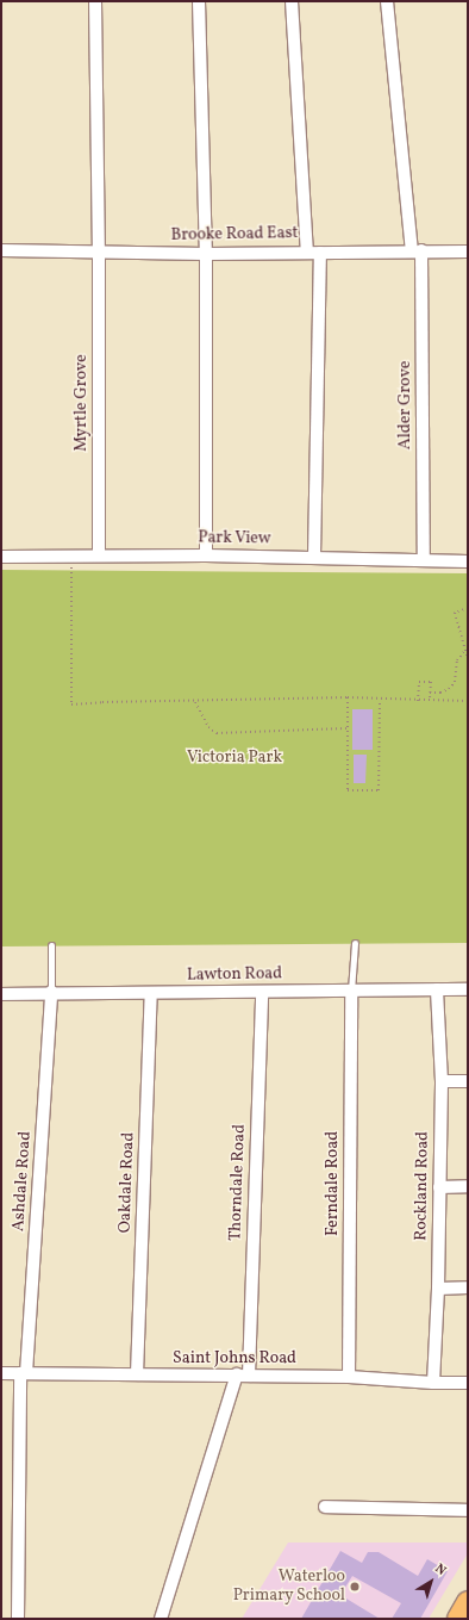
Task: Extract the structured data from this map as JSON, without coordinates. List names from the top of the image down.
{
  "streets": {
    "street": [
      "Brooke Road East",
      "Myrtle Grove",
      "Alder Grove",
      "Park View",
      "Lawton Road",
      "Ashdale Road",
      "Oakdale Road",
      "Thorndale Road",
      "Ferndale Road",
      "Rockland Road",
      "Saint Johns Road"
    ]
  },
  "crossings": [
    ["Brooke Road East", "Myrtle Grove"],
    ["Brooke Road East", "Alder Grove"],
    ["Myrtle Grove", "Park View"],
    ["Alder Grove", "Park View"],
    ["Lawton Road", "Ashdale Road"],
    ["Lawton Road", "Oakdale Road"],
    ["Lawton Road", "Thorndale Road"],
    ["Lawton Road", "Ferndale Road"],
    ["Lawton Road", "Rockland Road"],
    ["Ashdale Road", "Saint Johns Road"],
    ["Oakdale Road", "Saint Johns Road"],
    ["Thorndale Road", "Saint Johns Road"],
    ["Ferndale Road", "Saint Johns Road"],
    ["Rockland Road", "Saint Johns Road"]
  ],
  "parks": ["Victoria Park"],
  "places": ["Waterloo Primary School"],
  "north": "top right"
}
